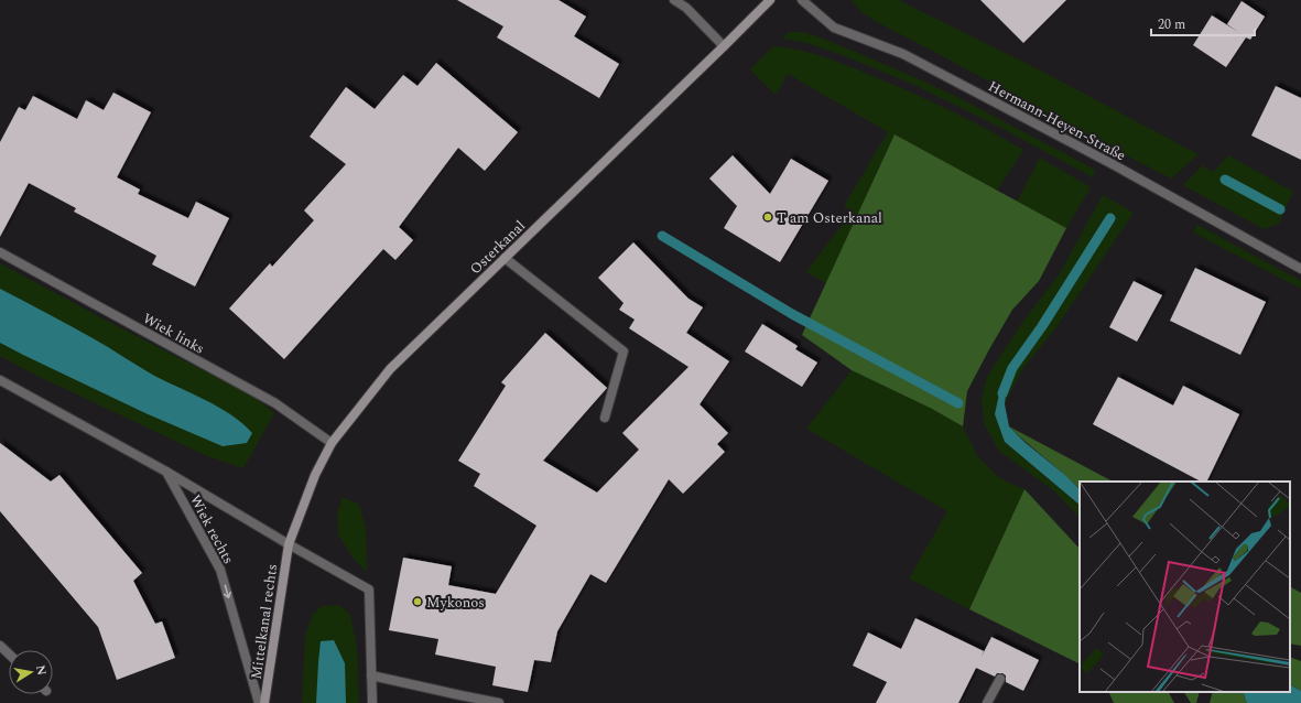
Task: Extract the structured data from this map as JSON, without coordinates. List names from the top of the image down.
{
  "streets": {
    "main road": ["Osterkanal", "Mittelkanal rechts"],
    "street": ["Hermann-Heyen-Straße", "Wiek links", "Wiek rechts"]
  },
  "crossings": [
    ["Osterkanal", "Wiek links"],
    ["Osterkanal", "Wiek rechts"],
    ["Osterkanal", "Mittelkanal rechts"],
    ["Wiek rechts", "Mittelkanal rechts"]
  ],
  "places": ["T am Osterkanal", "Mykonos"],
  "scale_bar": "20 m",
  "north": "right"
}
